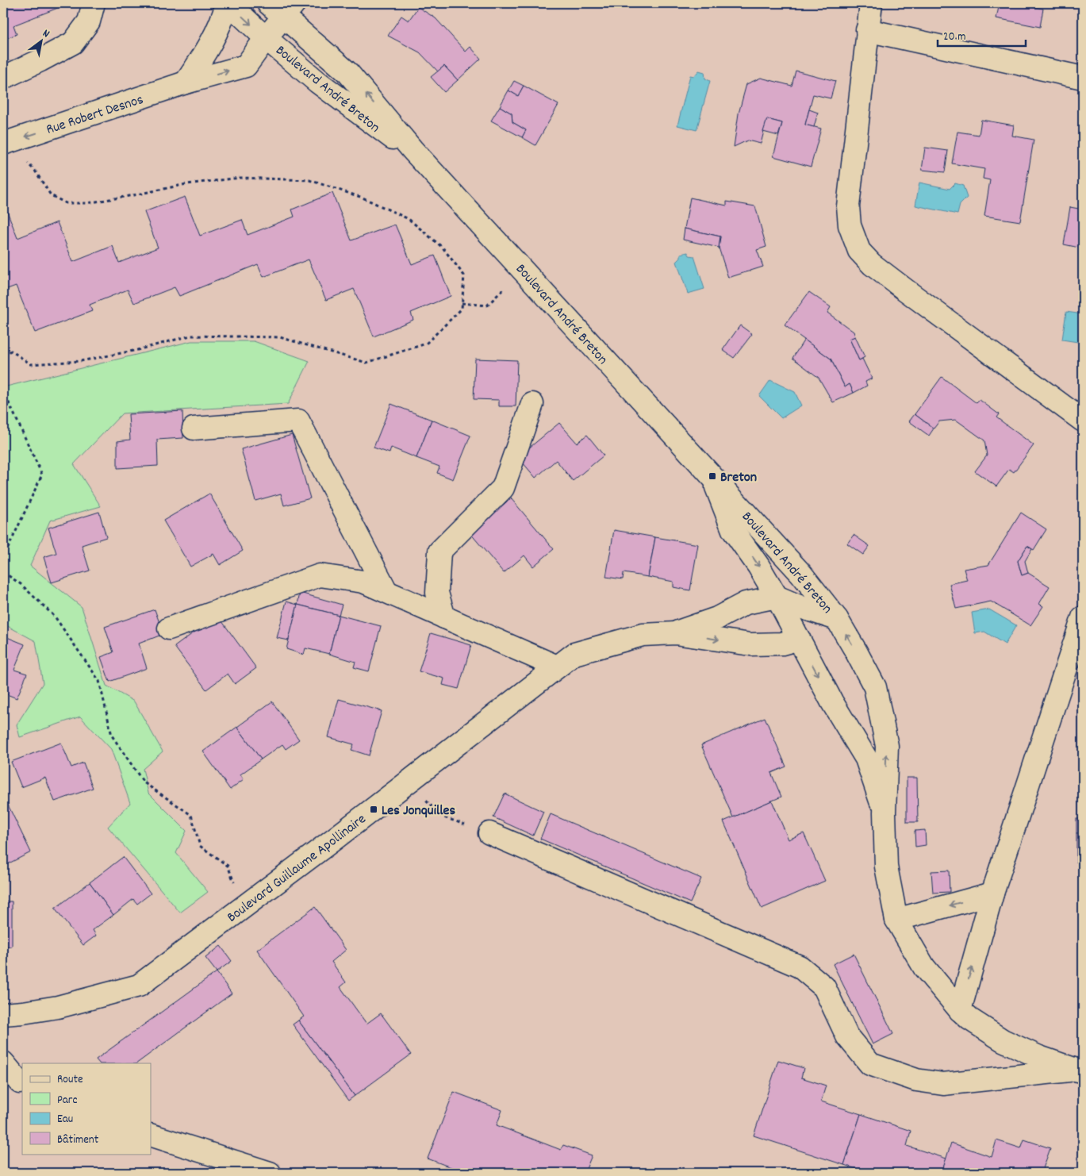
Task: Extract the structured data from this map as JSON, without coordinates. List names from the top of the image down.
{
  "streets": {
    "street": ["Boulevard André Breton", "Rue Robert Desnos", "Boulevard Guillaume Apollinaire"]
  },
  "crossings": [
    ["Boulevard André Breton", "Rue Robert Desnos"],
    ["Boulevard André Breton", "Boulevard Guillaume Apollinaire"]
  ],
  "places": {
    "transit": ["Breton", "Les Jonquilles"]
  },
  "legend": [
    "Route",
    "Parc",
    "Eau",
    "Bâtiment"
  ],
  "scale_bar": "20 m",
  "north": "top right"
}
